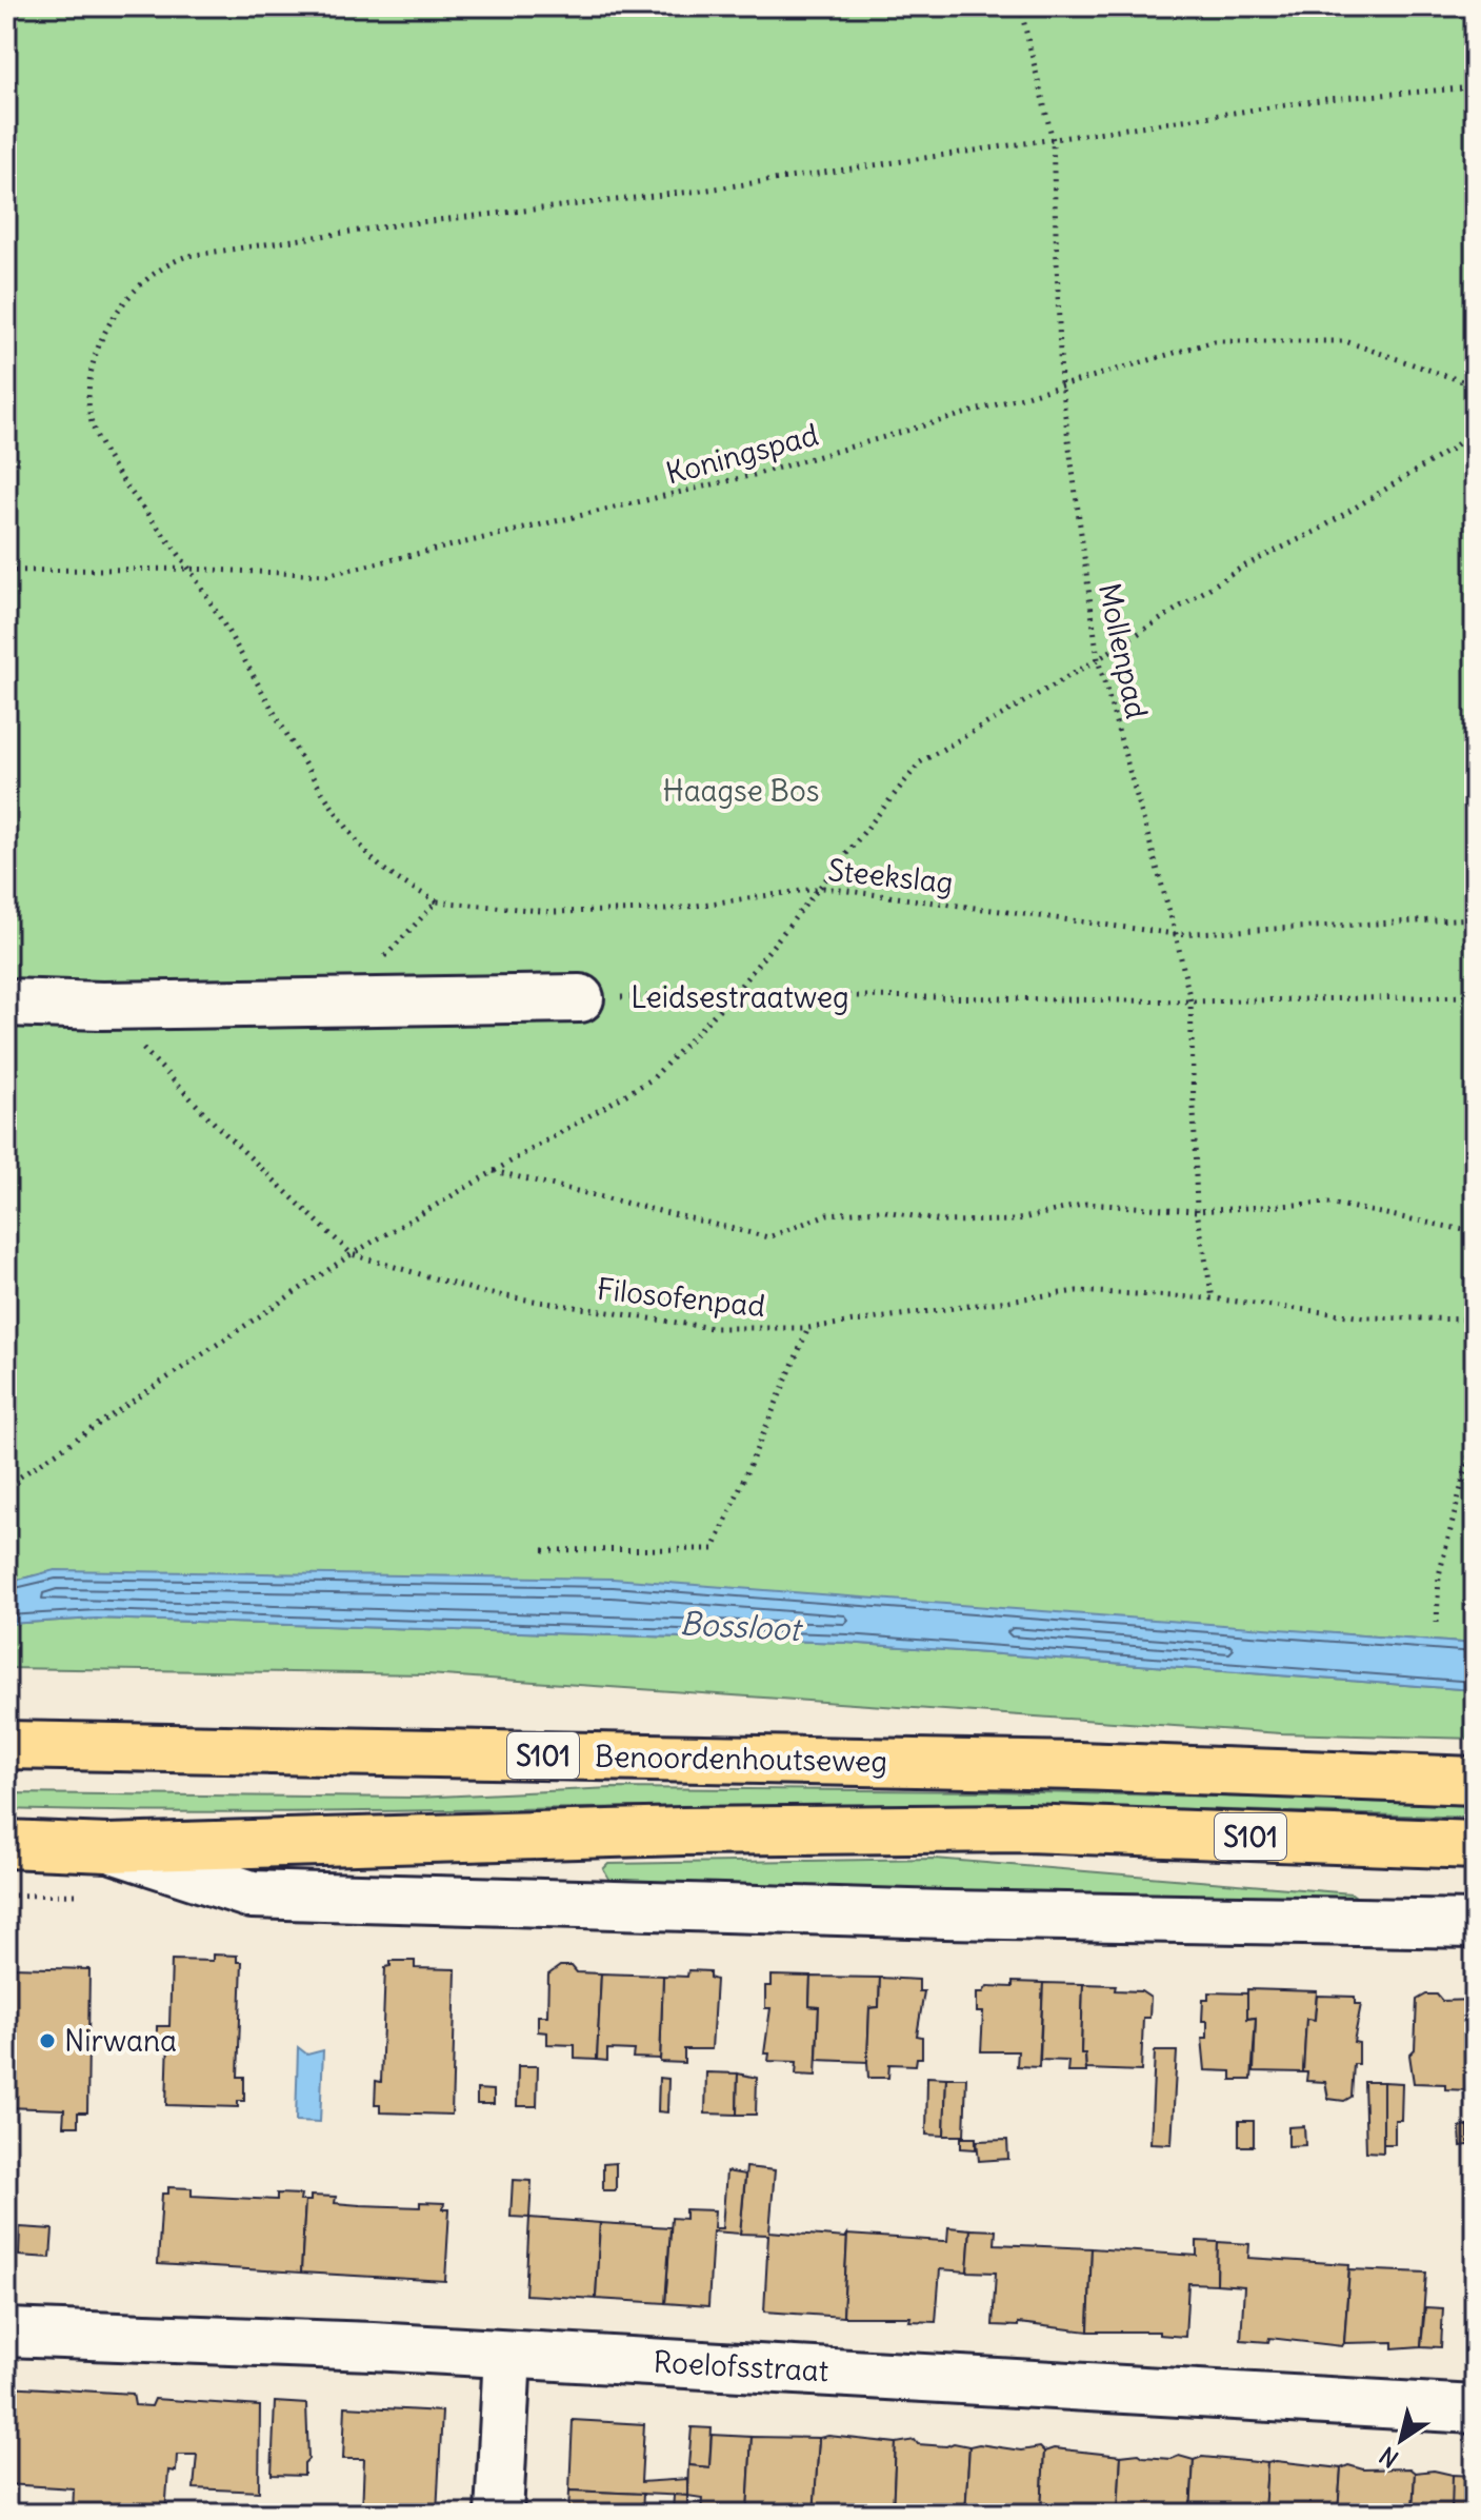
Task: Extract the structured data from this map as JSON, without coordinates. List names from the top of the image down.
{
  "streets": {
    "main road": ["S101", "Benoordenhoutseweg"],
    "street": ["Roelofsstraat"],
    "path": [
      "Koningspad",
      "Mollenpad",
      "Steekslag",
      "Leidsestraatweg",
      "Filosofenpad"
    ]
  },
  "crossings": [
    ["Koningspad", "Mollenpad"],
    ["Mollenpad", "Steekslag"],
    ["Mollenpad", "Leidsestraatweg"],
    ["Mollenpad", "Filosofenpad"]
  ],
  "water": ["Bossloot"],
  "parks": ["Haagse Bos"],
  "places": ["Nirwana"],
  "north": "bottom left"
}
